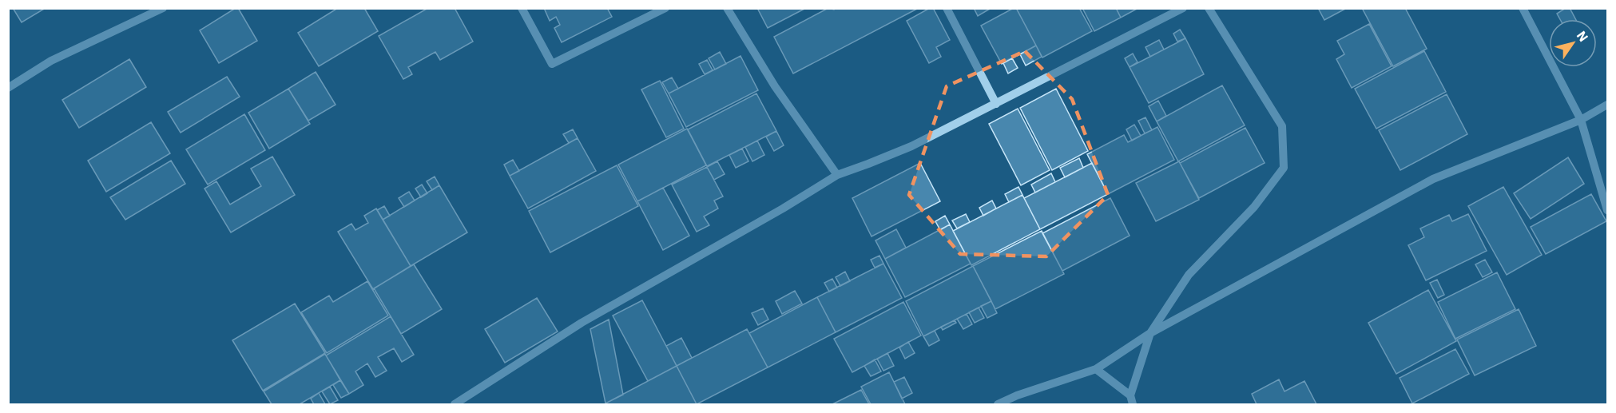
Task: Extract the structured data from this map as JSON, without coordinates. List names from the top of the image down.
{
  "north": "top right"
}
